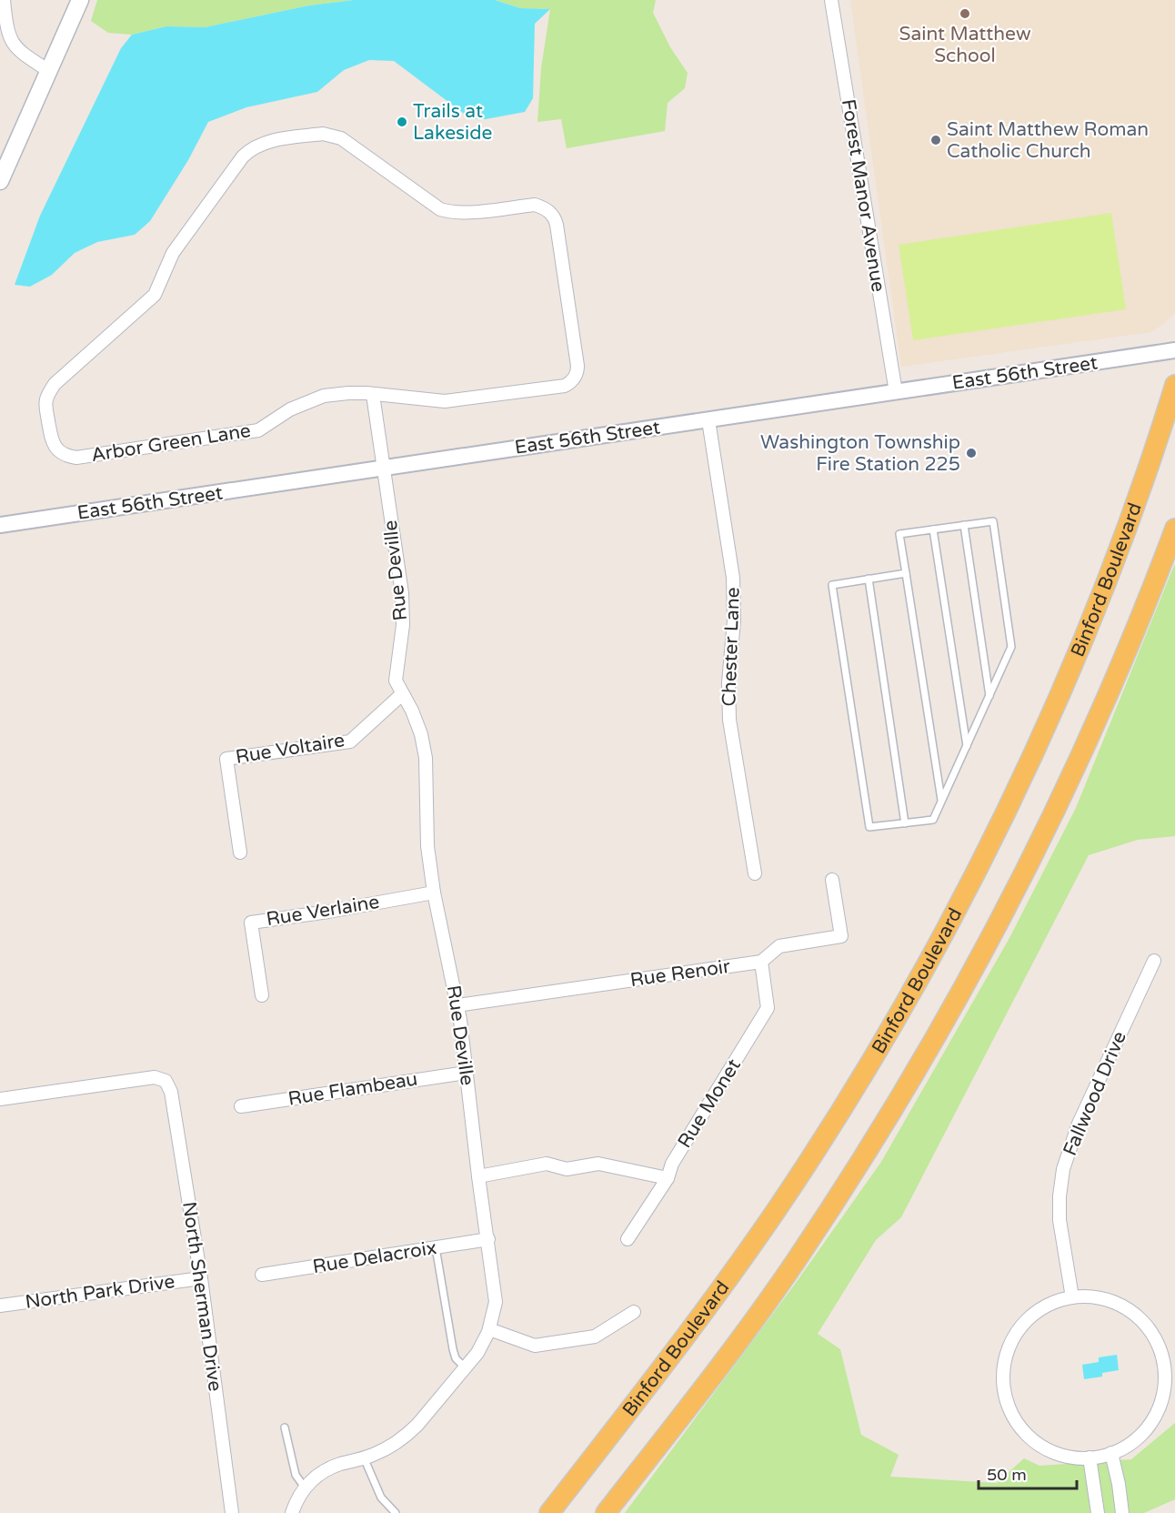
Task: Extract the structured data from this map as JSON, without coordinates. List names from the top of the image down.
{
  "streets": {
    "main road": ["Binford Boulevard"],
    "street": [
      "Forest Manor Avenue",
      "East 56th Street",
      "Arbor Green Lane",
      "Rue Deville",
      "Chester Lane",
      "Rue Voltaire",
      "Rue Verlaine",
      "Rue Renoir",
      "Rue Flambeau",
      "Fallwood Drive",
      "Rue Monet",
      "Rue Delacroix",
      "North Park Drive",
      "North Sherman Drive"
    ]
  },
  "crossings": [
    ["Forest Manor Avenue", "East 56th Street"],
    ["East 56th Street", "Rue Deville"],
    ["East 56th Street", "Chester Lane"],
    ["Arbor Green Lane", "Rue Deville"],
    ["Rue Deville", "Rue Voltaire"],
    ["Rue Deville", "Rue Verlaine"],
    ["Rue Deville", "Rue Renoir"],
    ["Rue Deville", "Rue Flambeau"],
    ["Rue Deville", "Rue Delacroix"],
    ["Rue Renoir", "Rue Monet"],
    ["North Park Drive", "North Sherman Drive"]
  ],
  "places": [
    "Saint Matthew School",
    "Trails at Lakeside",
    "Saint Matthew Roman Catholic Church",
    "Washington Township Fire Station 225"
  ],
  "scale_bar": "50 m"
}
